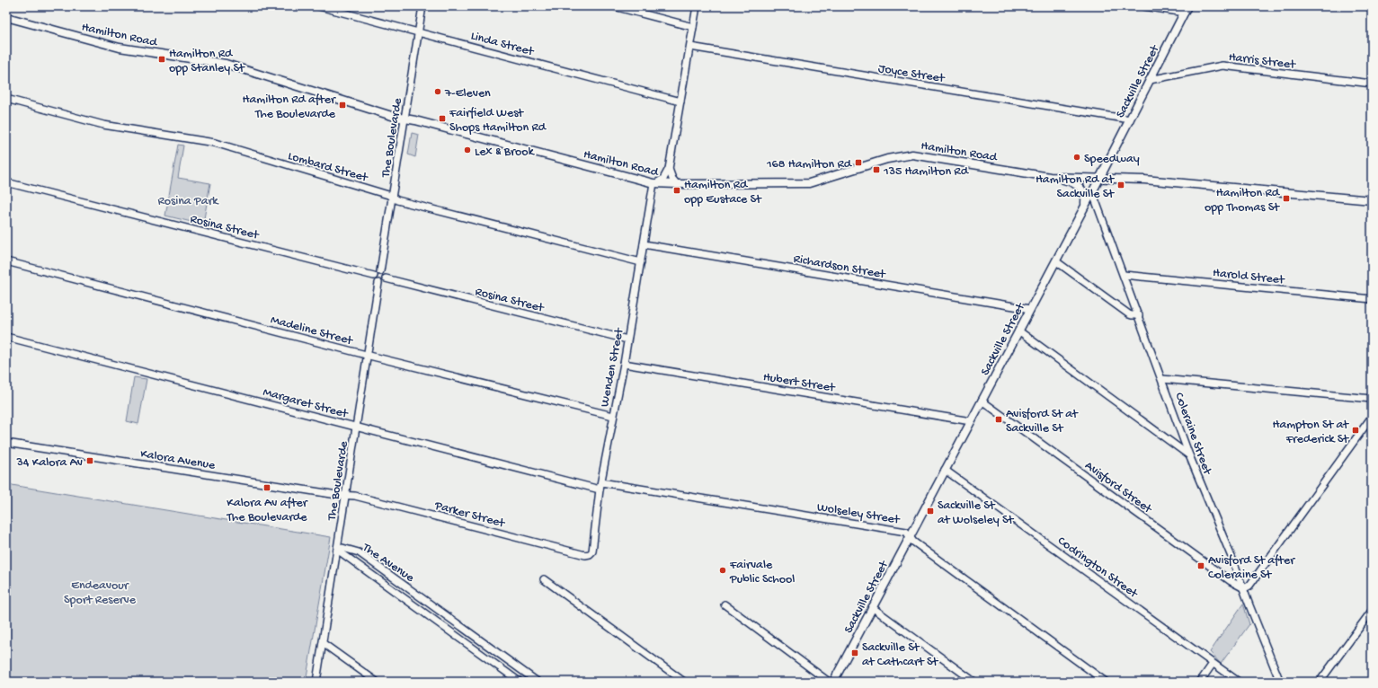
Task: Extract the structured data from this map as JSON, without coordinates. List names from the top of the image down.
{
  "streets": {
    "main road": ["Hamilton Road", "Sackville Street"],
    "street": [
      "Linda Street",
      "Harris Street",
      "Joyce Street",
      "The Boulevarde",
      "Lombard Street",
      "Rosina Street",
      "Richardson Street",
      "Harold Street",
      "Madeline Street",
      "Wenden Street",
      "Hubert Street",
      "Margaret Street",
      "Coleraine Street",
      "Kalora Avenue",
      "Avisford Street",
      "Wolseley Street",
      "Parker Street",
      "The Avenue",
      "Codrington Street"
    ]
  },
  "crossings": [
    ["Hamilton Road", "Sackville Street"],
    ["Hamilton Road", "The Boulevarde"],
    ["Hamilton Road", "Wenden Street"],
    ["Linda Street", "The Boulevarde"],
    ["Harris Street", "Sackville Street"],
    ["Joyce Street", "Sackville Street"],
    ["Sackville Street", "Richardson Street"],
    ["Sackville Street", "Hubert Street"],
    ["Sackville Street", "Coleraine Street"],
    ["Sackville Street", "Avisford Street"],
    ["Sackville Street", "Wolseley Street"],
    ["Sackville Street", "Codrington Street"],
    ["The Boulevarde", "Lombard Street"],
    ["The Boulevarde", "Rosina Street"],
    ["The Boulevarde", "Madeline Street"],
    ["The Boulevarde", "Margaret Street"],
    ["The Boulevarde", "Kalora Avenue"],
    ["The Boulevarde", "Parker Street"],
    ["The Boulevarde", "The Avenue"],
    ["Lombard Street", "Wenden Street"],
    ["Rosina Street", "Wenden Street"],
    ["Richardson Street", "Wenden Street"],
    ["Harold Street", "Coleraine Street"],
    ["Madeline Street", "Wenden Street"],
    ["Wenden Street", "Hubert Street"],
    ["Wenden Street", "Margaret Street"],
    ["Wenden Street", "Wolseley Street"],
    ["Wenden Street", "Parker Street"],
    ["Coleraine Street", "Avisford Street"],
    ["Kalora Avenue", "Parker Street"]
  ],
  "parks": ["Rosina Park", "Endeavour Sport Reserve"],
  "places": {
    "transit": [
      "Hamilton Rd opp Stanley St",
      "Hamilton Rd after The Boulevarde",
      "Fairfield West Shops Hamilton Rd",
      "168 Hamilton Rd",
      "135 Hamilton Rd",
      "Hamilton Rd at Sackville St",
      "Hamilton Rd opp Eustace St",
      "Hamilton Rd opp Thomas St",
      "Avisford St at Sackville St",
      "Hampton St at Frederick St",
      "34 Kalora Av",
      "Kalora Av after The Boulevarde",
      "Sackville St at Wolseley St",
      "Avisford St after Coleraine St",
      "Sackville St at Cathcart St"
    ],
    "other": [
      "7-Eleven",
      "Lex & Brook",
      "Speedway",
      "Fairvale Public School"
    ]
  }
}
